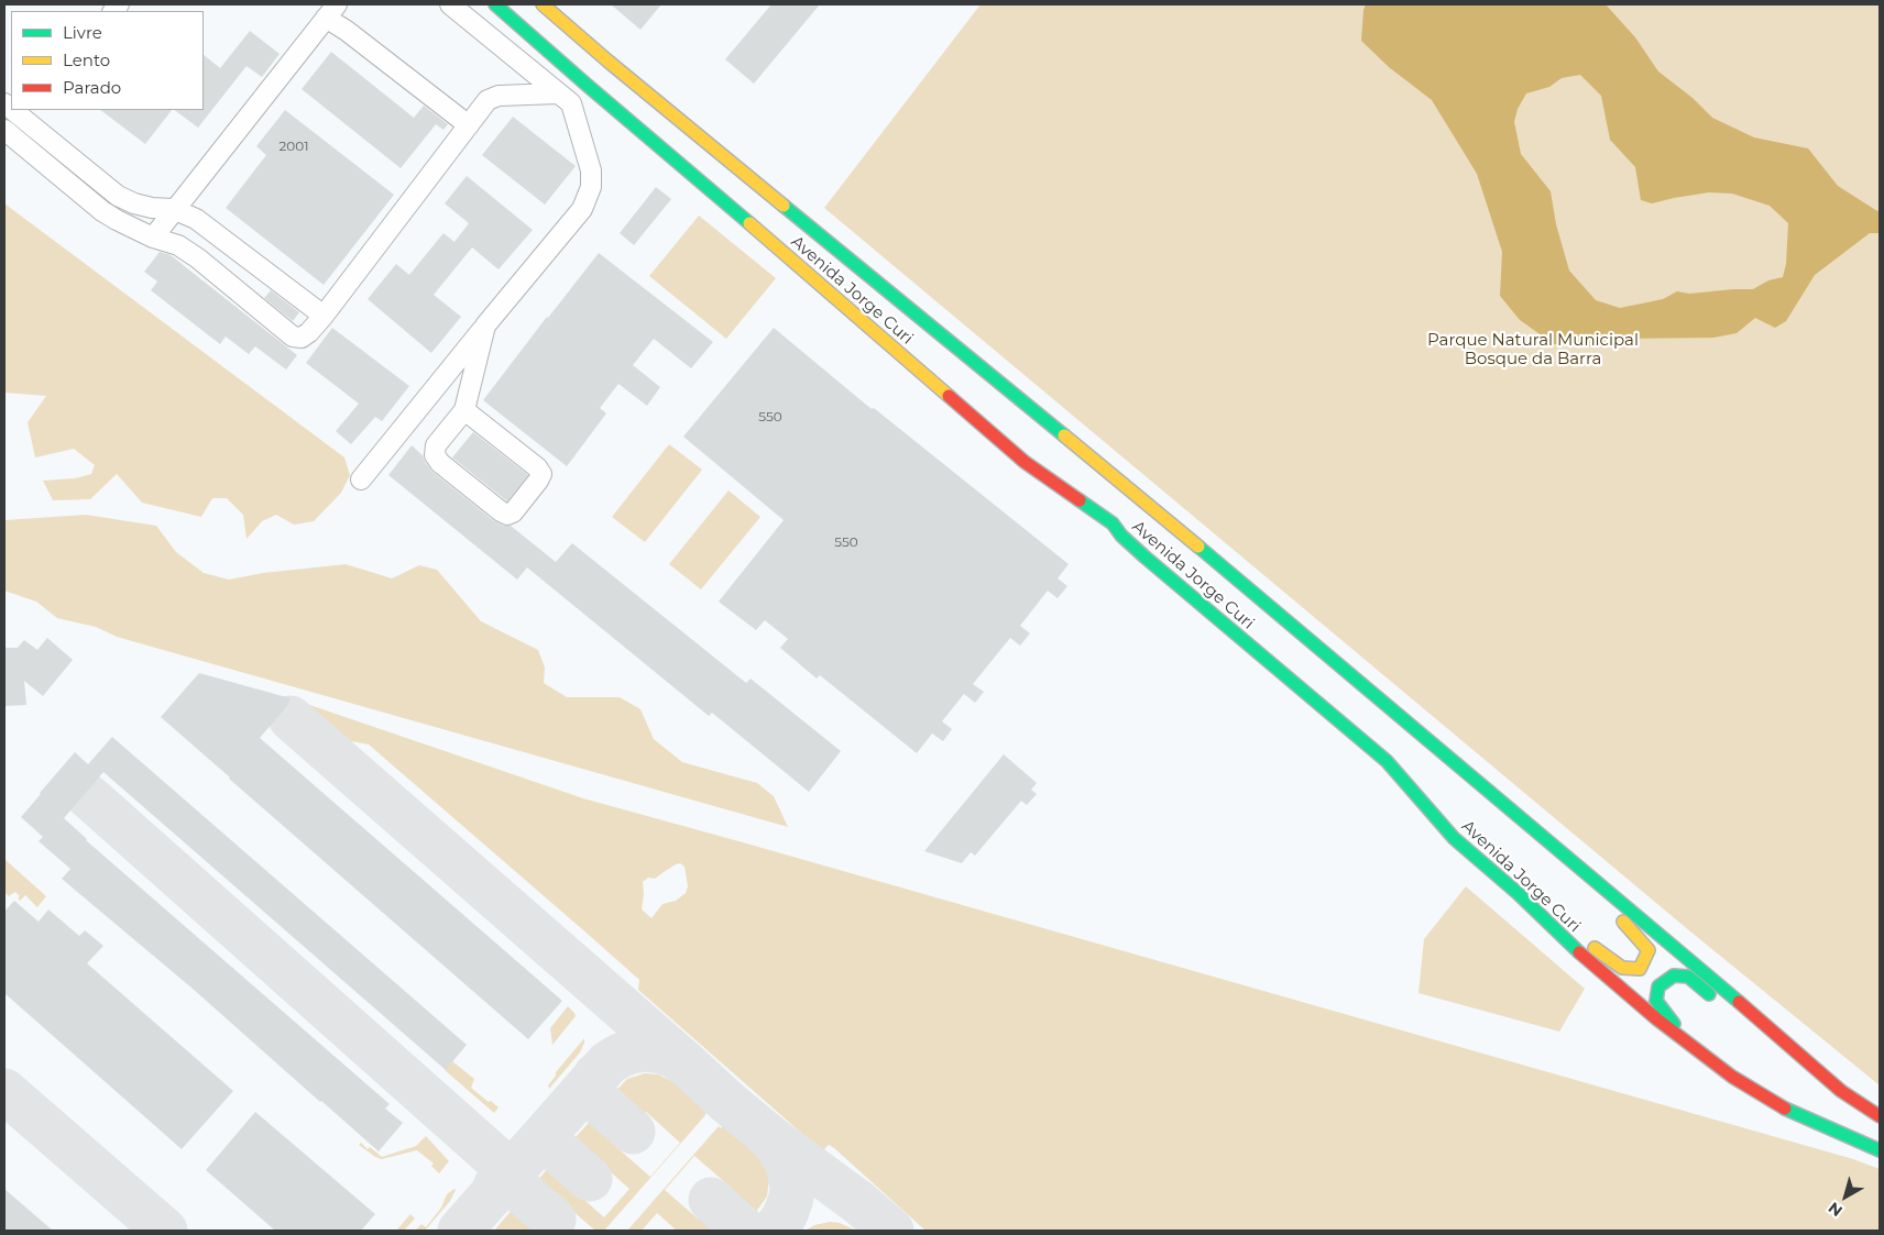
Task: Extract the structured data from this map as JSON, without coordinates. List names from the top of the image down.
{
  "streets": {
    "street": ["Avenida Jorge Curi"]
  },
  "parks": ["Parque Natural Municipal Bosque da Barra"],
  "house_numbers": ["2001", "550", "550"],
  "legend": ["Livre", "Lento", "Parado"],
  "north": "bottom left"
}
